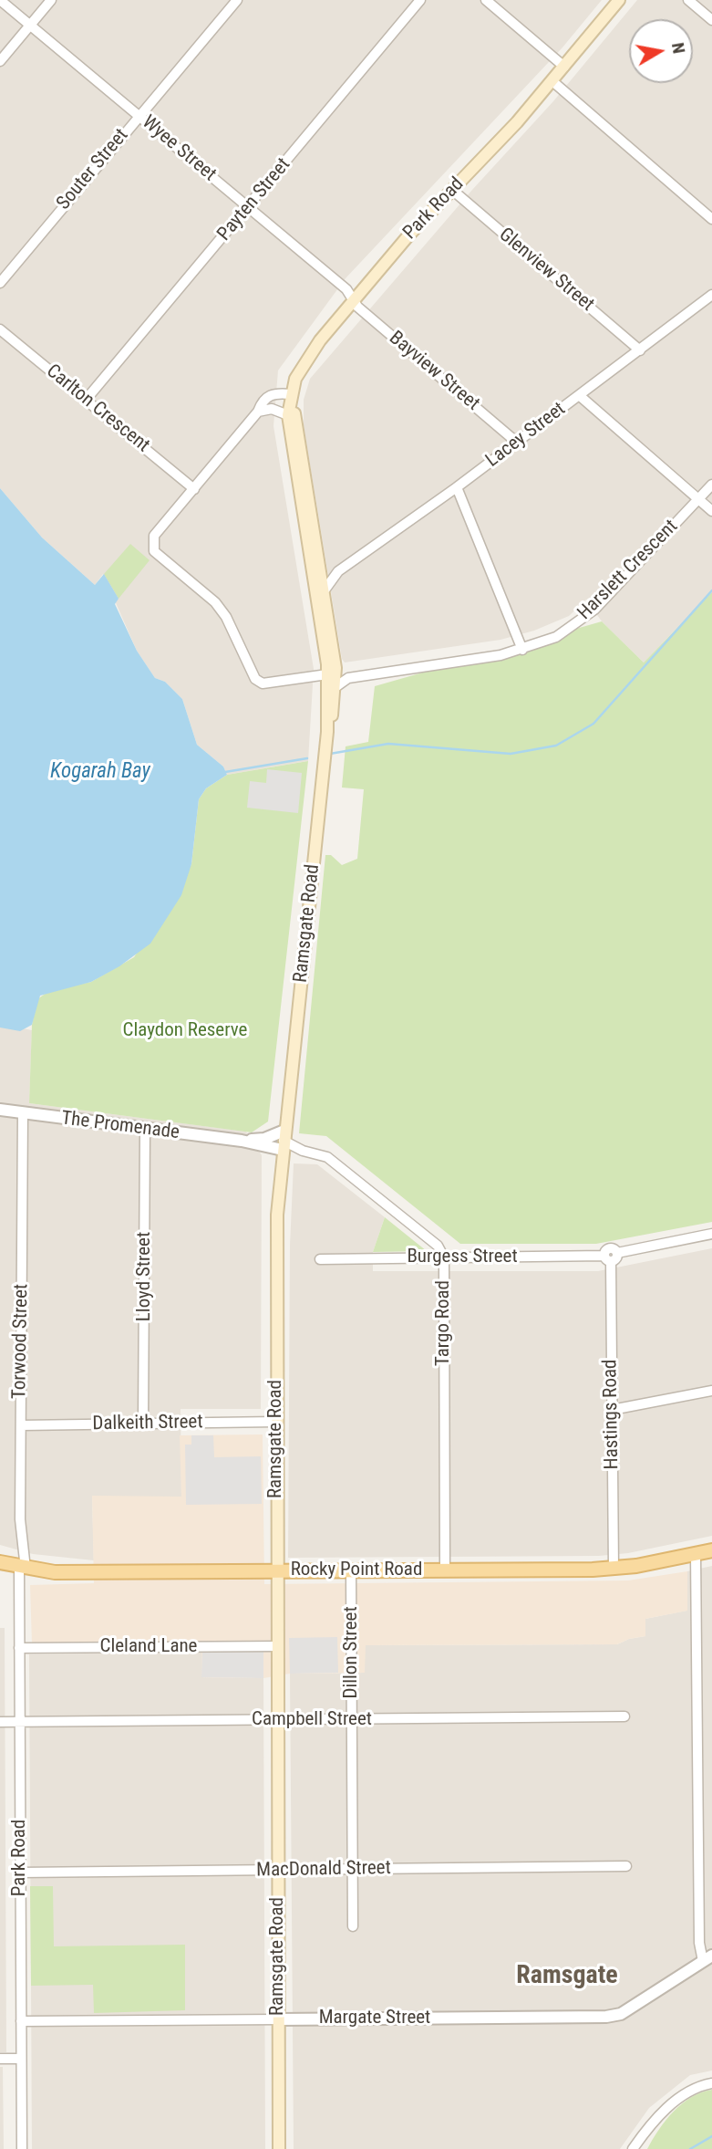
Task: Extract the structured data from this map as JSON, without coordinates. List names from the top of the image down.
{
  "streets": {
    "main road": ["Park Road", "Ramsgate Road", "Rocky Point Road"],
    "street": [
      "Wyee Street",
      "Souter Street",
      "Payten Street",
      "Glenview Street",
      "Bayview Street",
      "Carlton Crescent",
      "Lacey Street",
      "Harslett Crescent",
      "The Promenade",
      "Burgess Street",
      "Lloyd Street",
      "Targo Road",
      "Torwood Street",
      "Hastings Road",
      "Dalkeith Street",
      "Cleland Lane",
      "Dillon Street",
      "Campbell Street",
      "MacDonald Street",
      "Margate Street"
    ]
  },
  "crossings": [
    ["Wyee Street", "Souter Street"],
    ["Wyee Street", "Payten Street"],
    ["Wyee Street", "Park Road"],
    ["Wyee Street", "Bayview Street"],
    ["Payten Street", "Carlton Crescent"],
    ["Park Road", "Glenview Street"],
    ["Park Road", "Bayview Street"],
    ["Park Road", "Ramsgate Road"],
    ["Park Road", "Torwood Street"],
    ["Park Road", "Rocky Point Road"],
    ["Park Road", "Cleland Lane"],
    ["Park Road", "Campbell Street"],
    ["Park Road", "MacDonald Street"],
    ["Park Road", "Margate Street"],
    ["Glenview Street", "Lacey Street"],
    ["Bayview Street", "Lacey Street"],
    ["Lacey Street", "Ramsgate Road"],
    ["Harslett Crescent", "Ramsgate Road"],
    ["Ramsgate Road", "The Promenade"],
    ["Ramsgate Road", "Targo Road"],
    ["Ramsgate Road", "Dalkeith Street"],
    ["Ramsgate Road", "Rocky Point Road"],
    ["Ramsgate Road", "Cleland Lane"],
    ["Ramsgate Road", "Campbell Street"],
    ["Ramsgate Road", "MacDonald Street"],
    ["Ramsgate Road", "Margate Street"],
    ["The Promenade", "Lloyd Street"],
    ["The Promenade", "Targo Road"],
    ["The Promenade", "Torwood Street"],
    ["Burgess Street", "Targo Road"],
    ["Burgess Street", "Hastings Road"],
    ["Lloyd Street", "Dalkeith Street"],
    ["Targo Road", "Rocky Point Road"],
    ["Torwood Street", "Dalkeith Street"],
    ["Torwood Street", "Rocky Point Road"],
    ["Hastings Road", "Rocky Point Road"],
    ["Rocky Point Road", "Dillon Street"],
    ["Dillon Street", "Campbell Street"],
    ["Dillon Street", "MacDonald Street"]
  ],
  "districts": ["Ramsgate"],
  "water": ["Kogarah Bay"],
  "parks": ["Claydon Reserve"],
  "north": "right"
}
